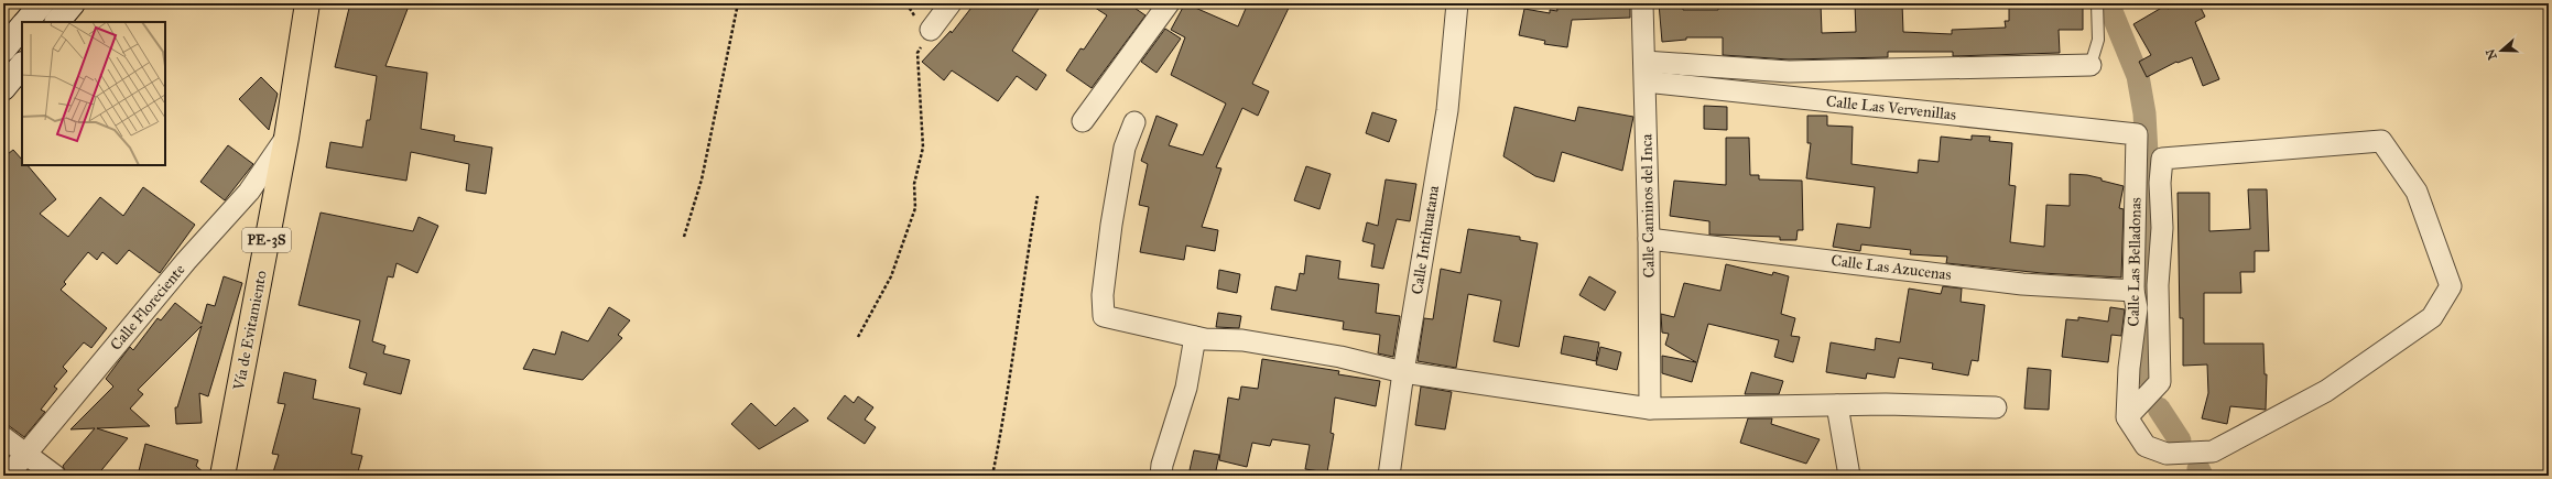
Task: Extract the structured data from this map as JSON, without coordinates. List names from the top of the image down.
{
  "streets": {
    "highway": ["PE-3S", "Vía de Evitamiento"],
    "street": [
      "Calle Las Vervenillas",
      "Calle Caminos del Inca",
      "Calle Intihuatana",
      "Calle Las Belladonas",
      "Calle Las Azucenas",
      "Calle Floreciente"
    ]
  },
  "crossings": [
    ["Calle Las Vervenillas", "Calle Caminos del Inca"],
    ["Calle Las Vervenillas", "Calle Las Belladonas"],
    ["Calle Caminos del Inca", "Calle Las Azucenas"],
    ["Calle Las Belladonas", "Calle Las Azucenas"],
    ["Calle Floreciente", "Vía de Evitamiento"]
  ],
  "north": "left"
}
